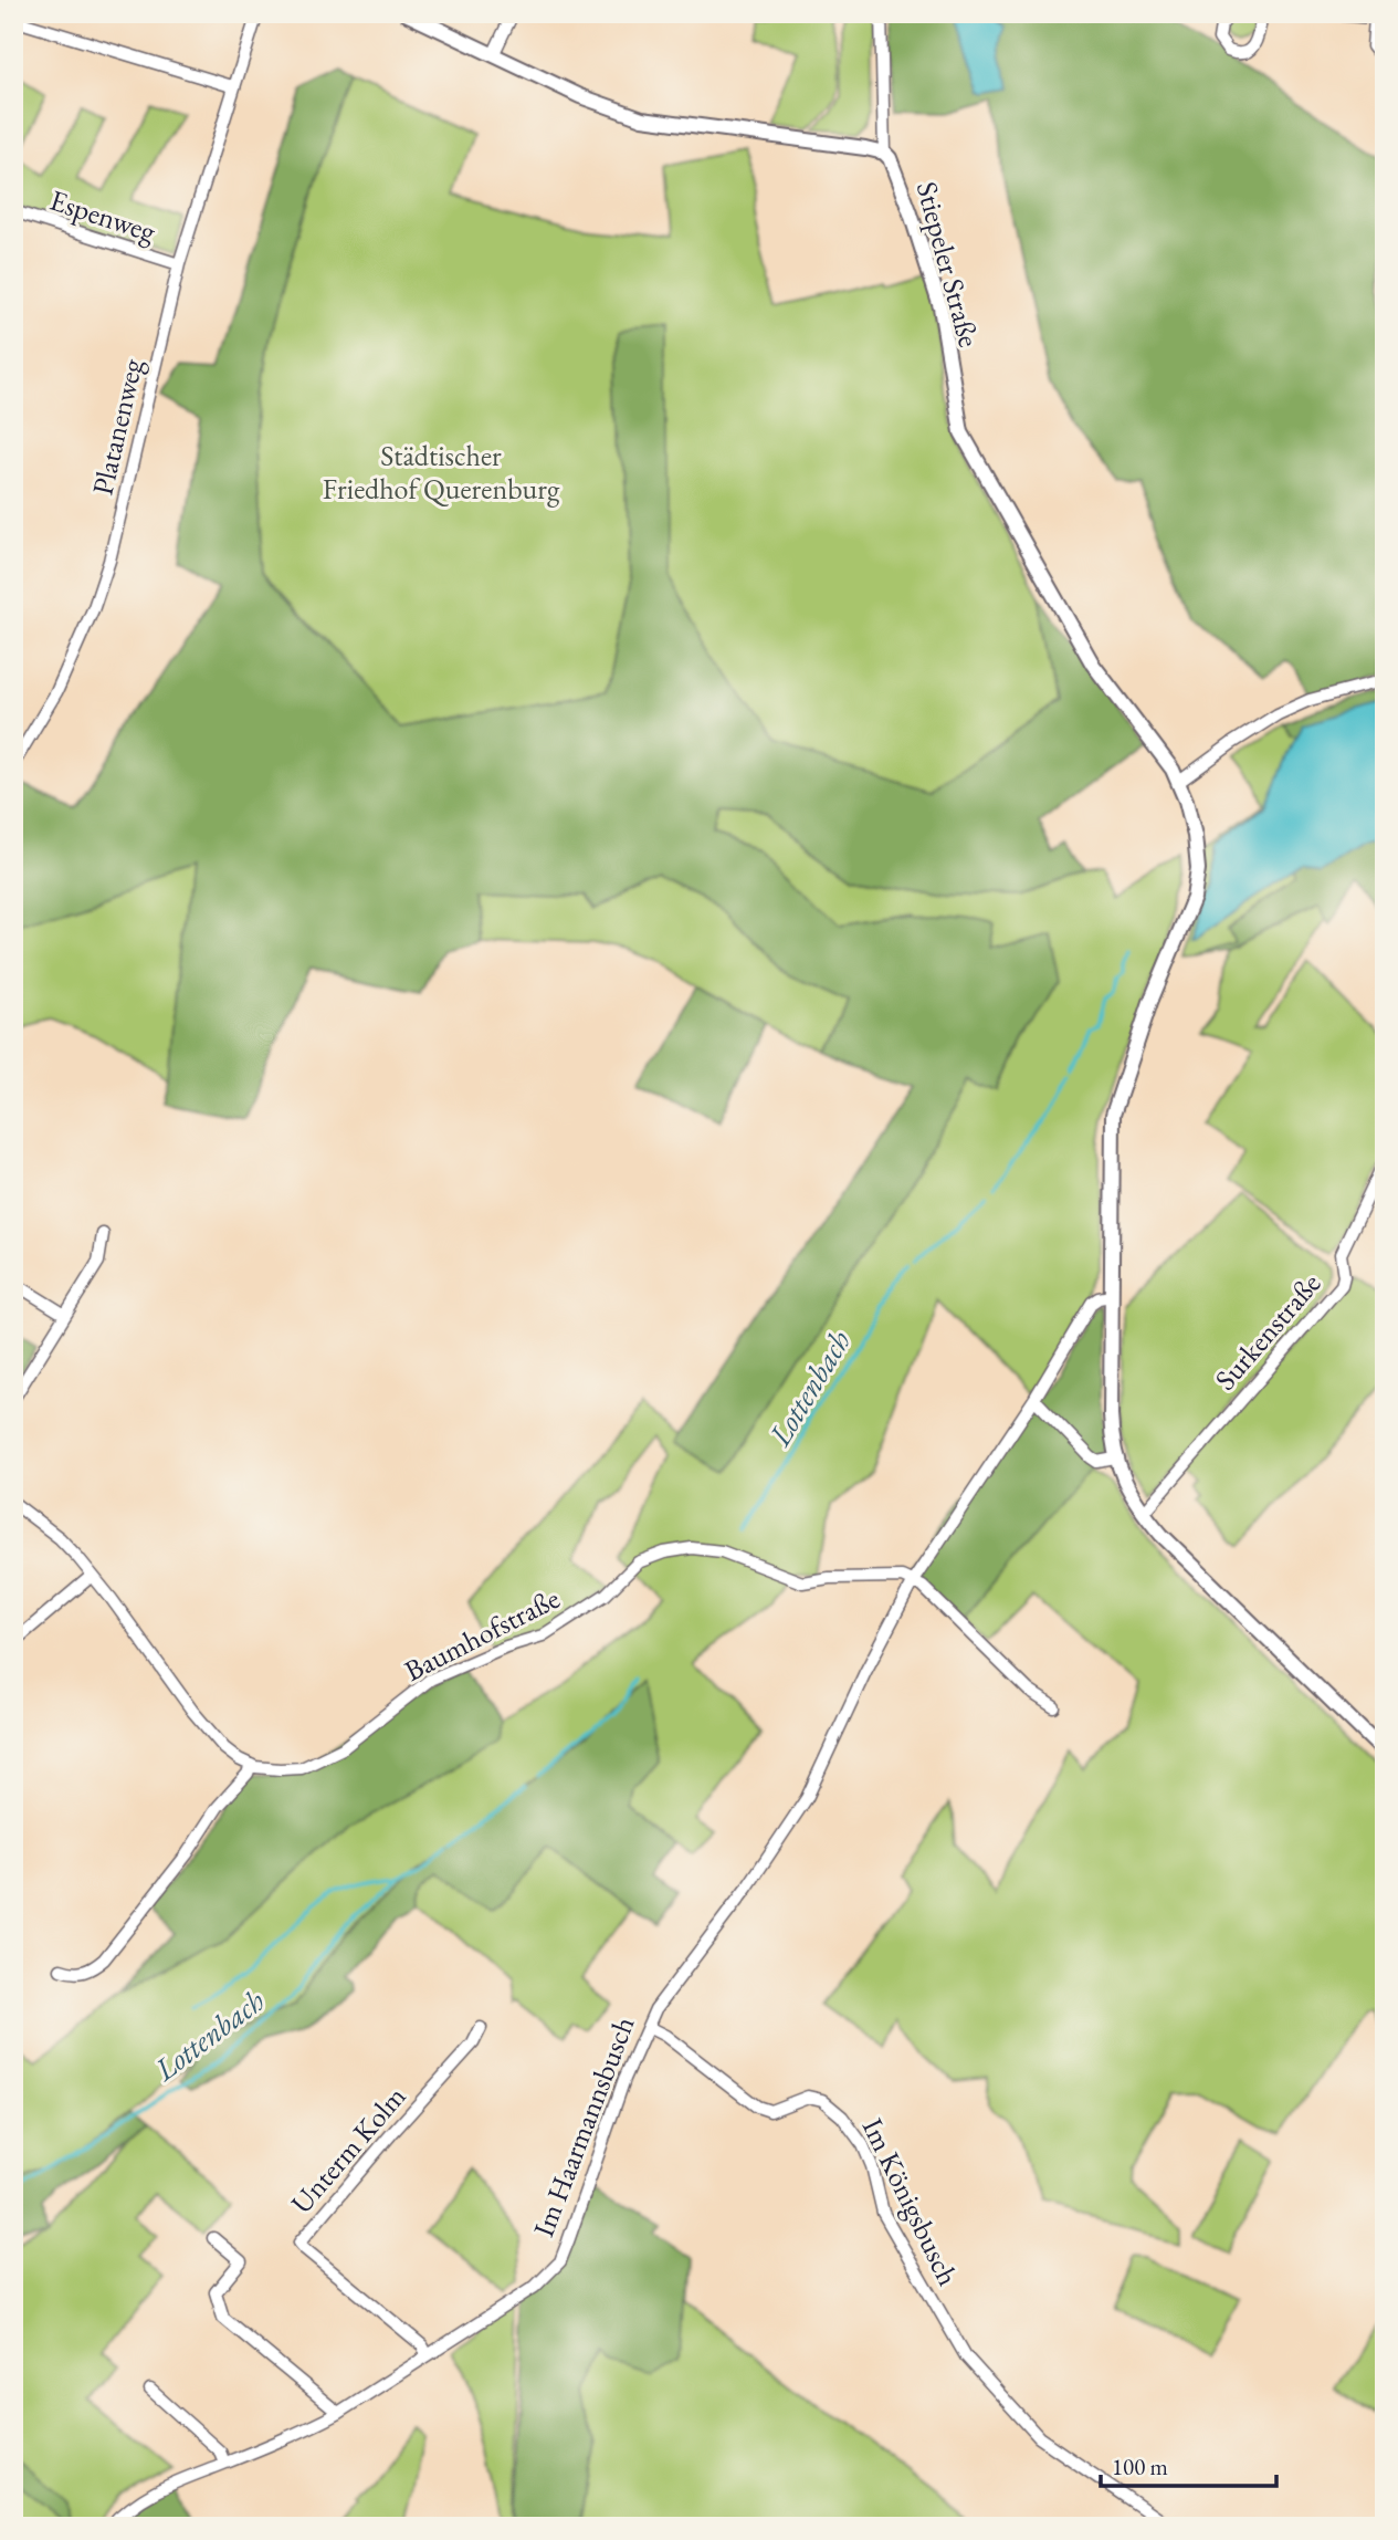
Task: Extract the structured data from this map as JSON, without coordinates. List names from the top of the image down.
{
  "streets": {
    "street": [
      "Espenweg",
      "Stiepeler Straße",
      "Platanenweg",
      "Surkenstraße",
      "Baumhofstraße",
      "Im Haarmannsbusch",
      "Unterm Kolm",
      "Im Königsbusch"
    ]
  },
  "crossings": [
    ["Espenweg", "Platanenweg"],
    ["Baumhofstraße", "Im Haarmannsbusch"],
    ["Im Haarmannsbusch", "Unterm Kolm"],
    ["Im Haarmannsbusch", "Im Königsbusch"]
  ],
  "water": ["Lottenbach"],
  "parks": ["Städtischer Friedhof Querenburg"],
  "scale_bar": "100 m"
}
